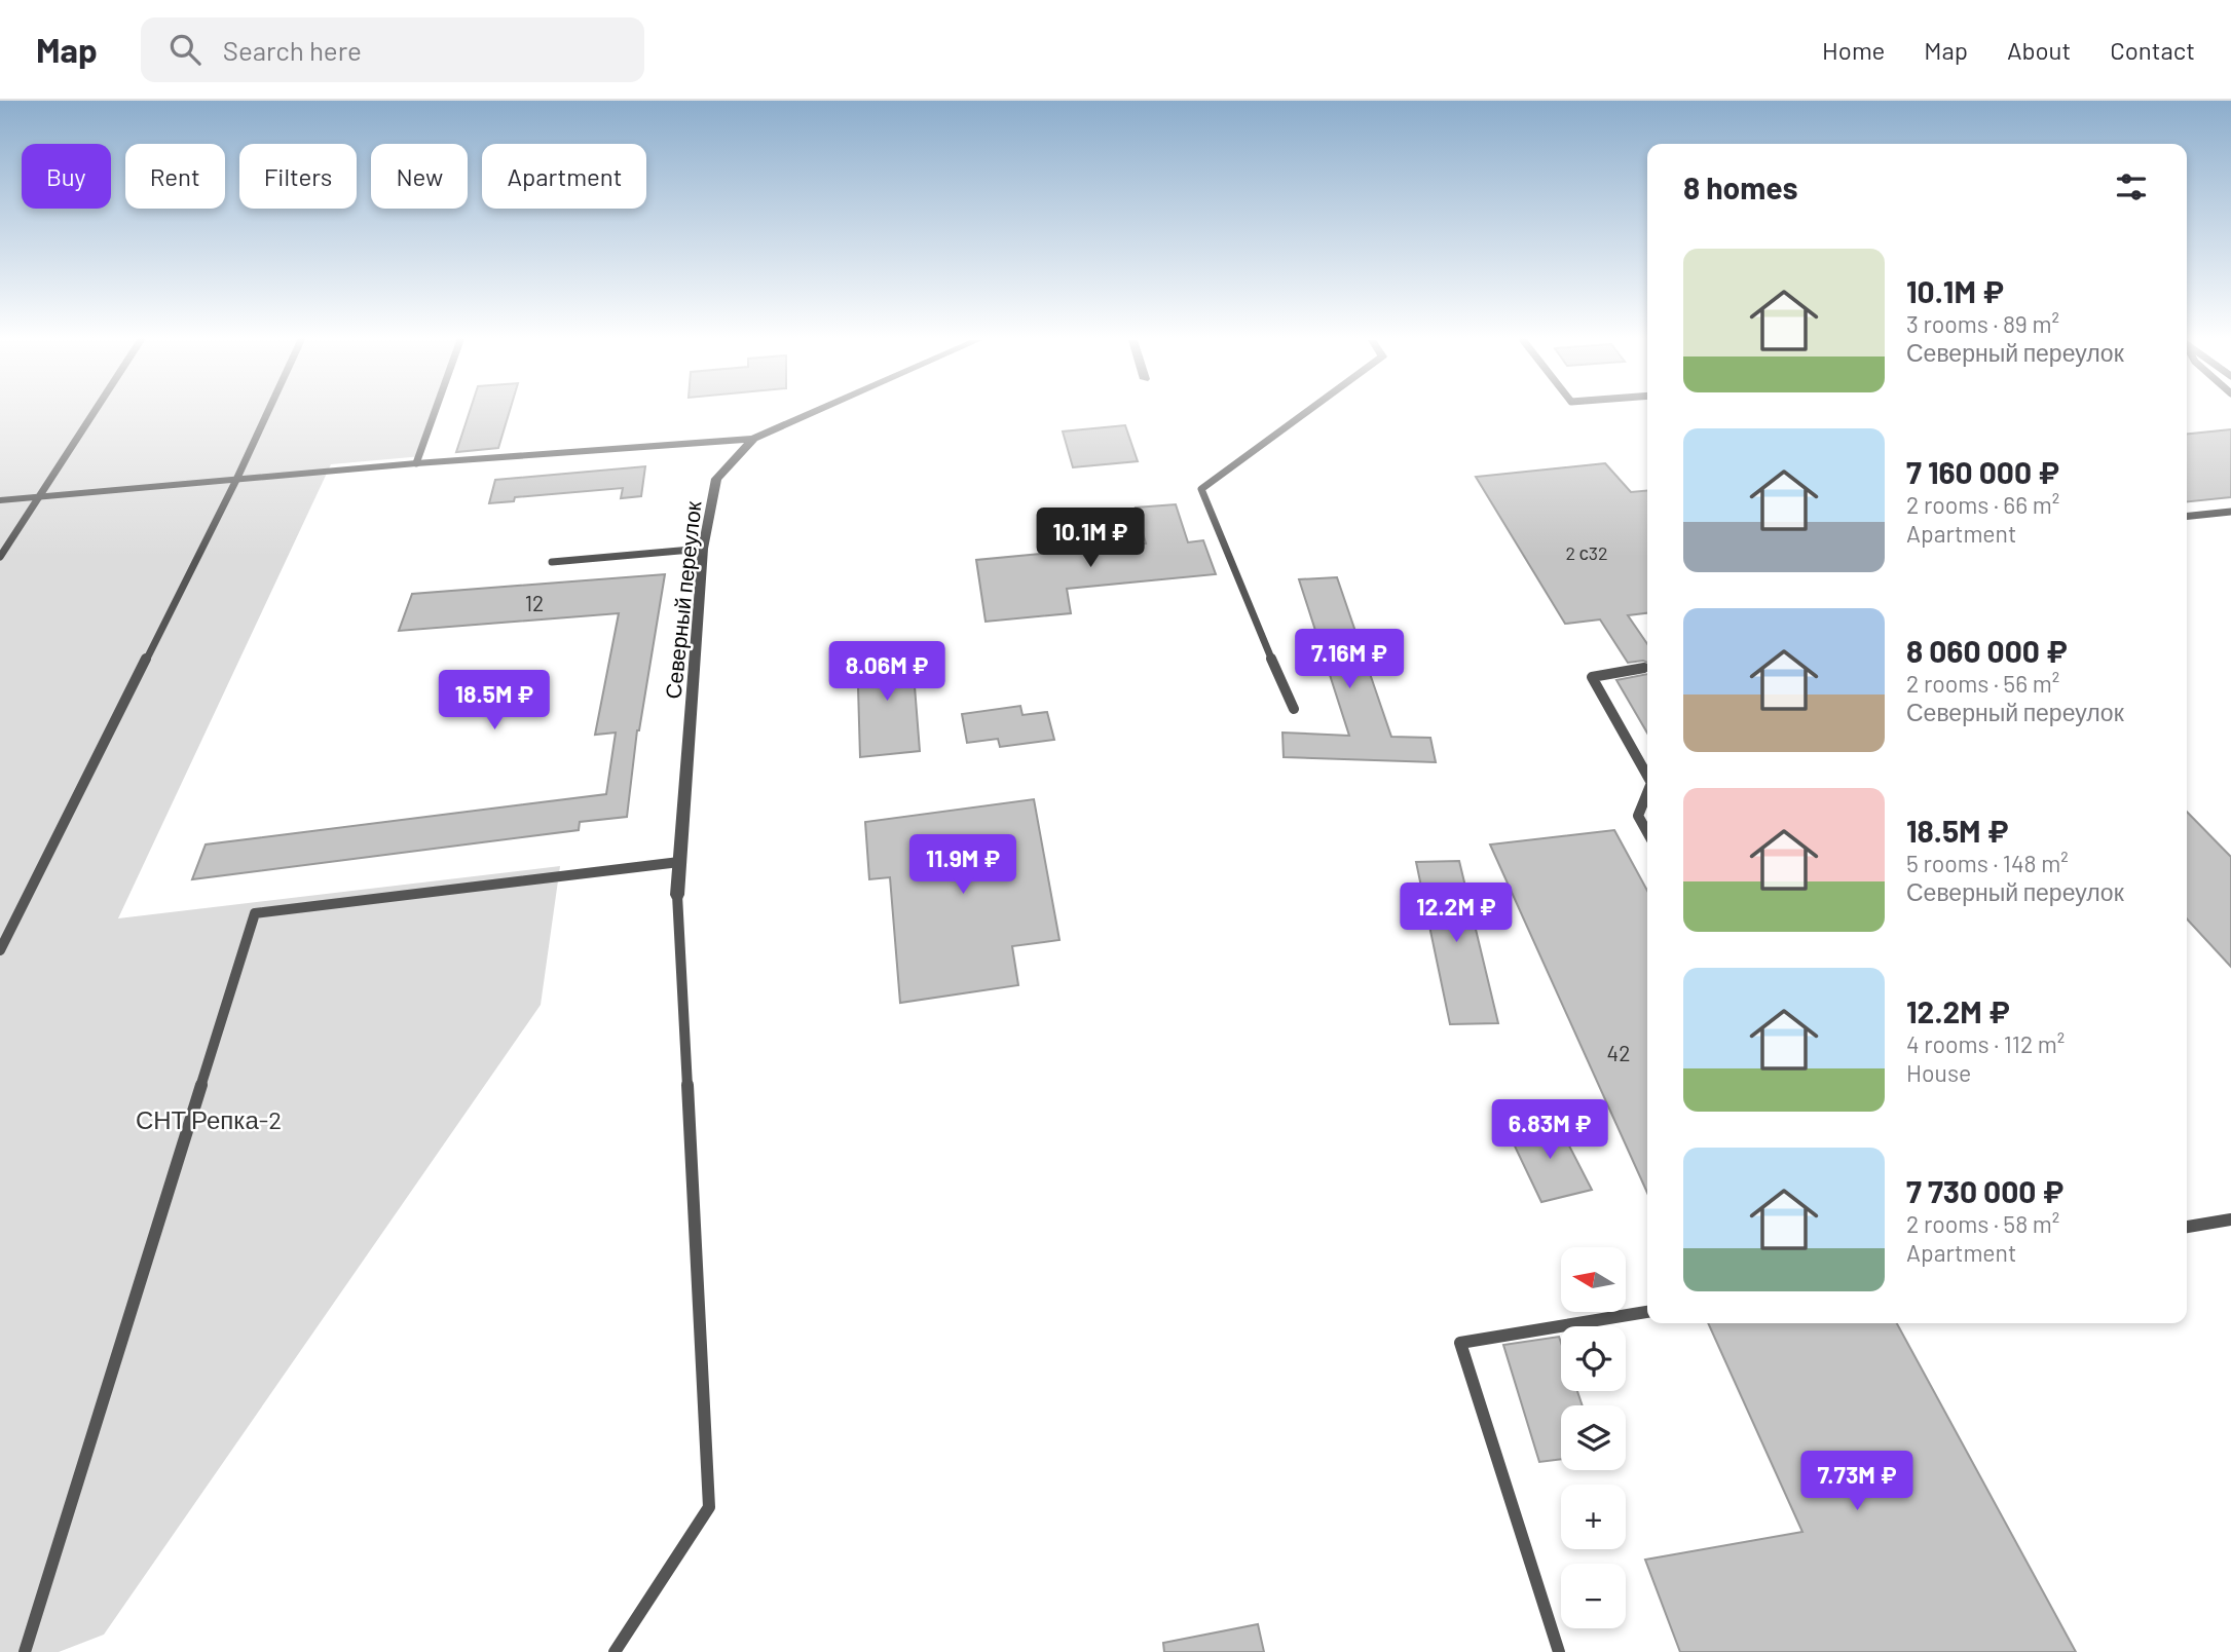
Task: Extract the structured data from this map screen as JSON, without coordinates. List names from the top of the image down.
{
  "streets": {
    "street": ["Северный переулок"]
  },
  "parks": ["СНТ Репка-2"],
  "house_numbers": ["2 с32", "12", "42"],
  "north": "left",
  "page": {
    "header": "Map",
    "search": "Search here",
    "nav": [
      "Home",
      "Map",
      "About",
      "Contact"
    ],
    "chip": [
      "Buy",
      "Rent",
      "Filters",
      "New",
      "Apartment"
    ],
    "heading": "8 homes",
    "list": [
      {
        "name": "10.1M ₽",
        "note": "3 rooms · 89 m² · Северный переулок"
      },
      {
        "name": "7 160 000 ₽",
        "note": "2 rooms · 66 m² · Apartment"
      },
      {
        "name": "8 060 000 ₽",
        "note": "2 rooms · 56 m² · Северный переулок"
      },
      {
        "name": "18.5M ₽",
        "note": "5 rooms · 148 m² · Северный переулок"
      },
      {
        "name": "12.2M ₽",
        "note": "4 rooms · 112 m² · House"
      },
      {
        "name": "7 730 000 ₽",
        "note": "2 rooms · 58 m² · Apartment"
      }
    ],
    "price": [
      "10.1M ₽",
      "7.16M ₽",
      "8.06M ₽",
      "18.5M ₽",
      "11.9M ₽",
      "12.2M ₽",
      "6.83M ₽",
      "7.73M ₽"
    ],
    "map_buttons": ["+", "−"]
  }
}
